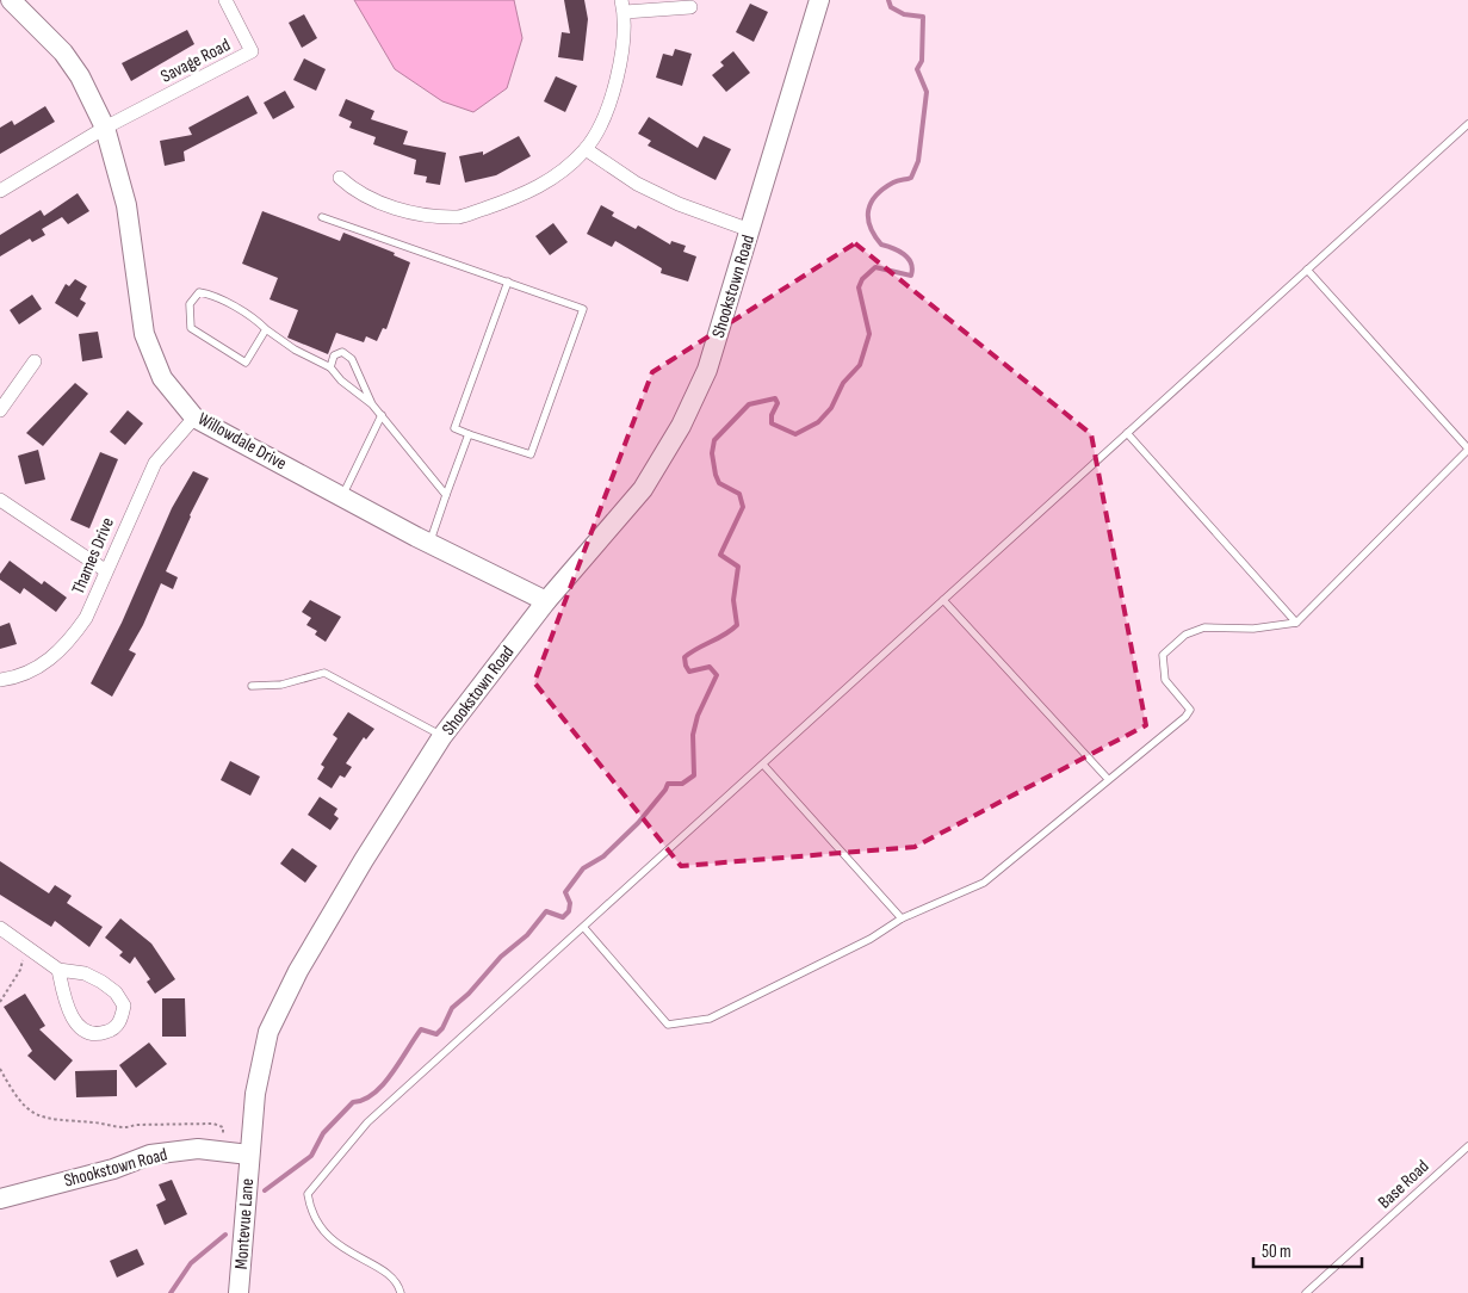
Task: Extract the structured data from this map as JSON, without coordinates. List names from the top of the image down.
{
  "streets": {
    "street": [
      "Savage Road",
      "Shookstown Road",
      "Willowdale Drive",
      "Thames Drive",
      "Montevue Lane"
    ],
    "lane": ["Base Road"]
  },
  "crossings": [
    ["Savage Road", "Willowdale Drive"],
    ["Shookstown Road", "Willowdale Drive"],
    ["Shookstown Road", "Montevue Lane"],
    ["Willowdale Drive", "Thames Drive"]
  ],
  "scale_bar": "50 m"
}
